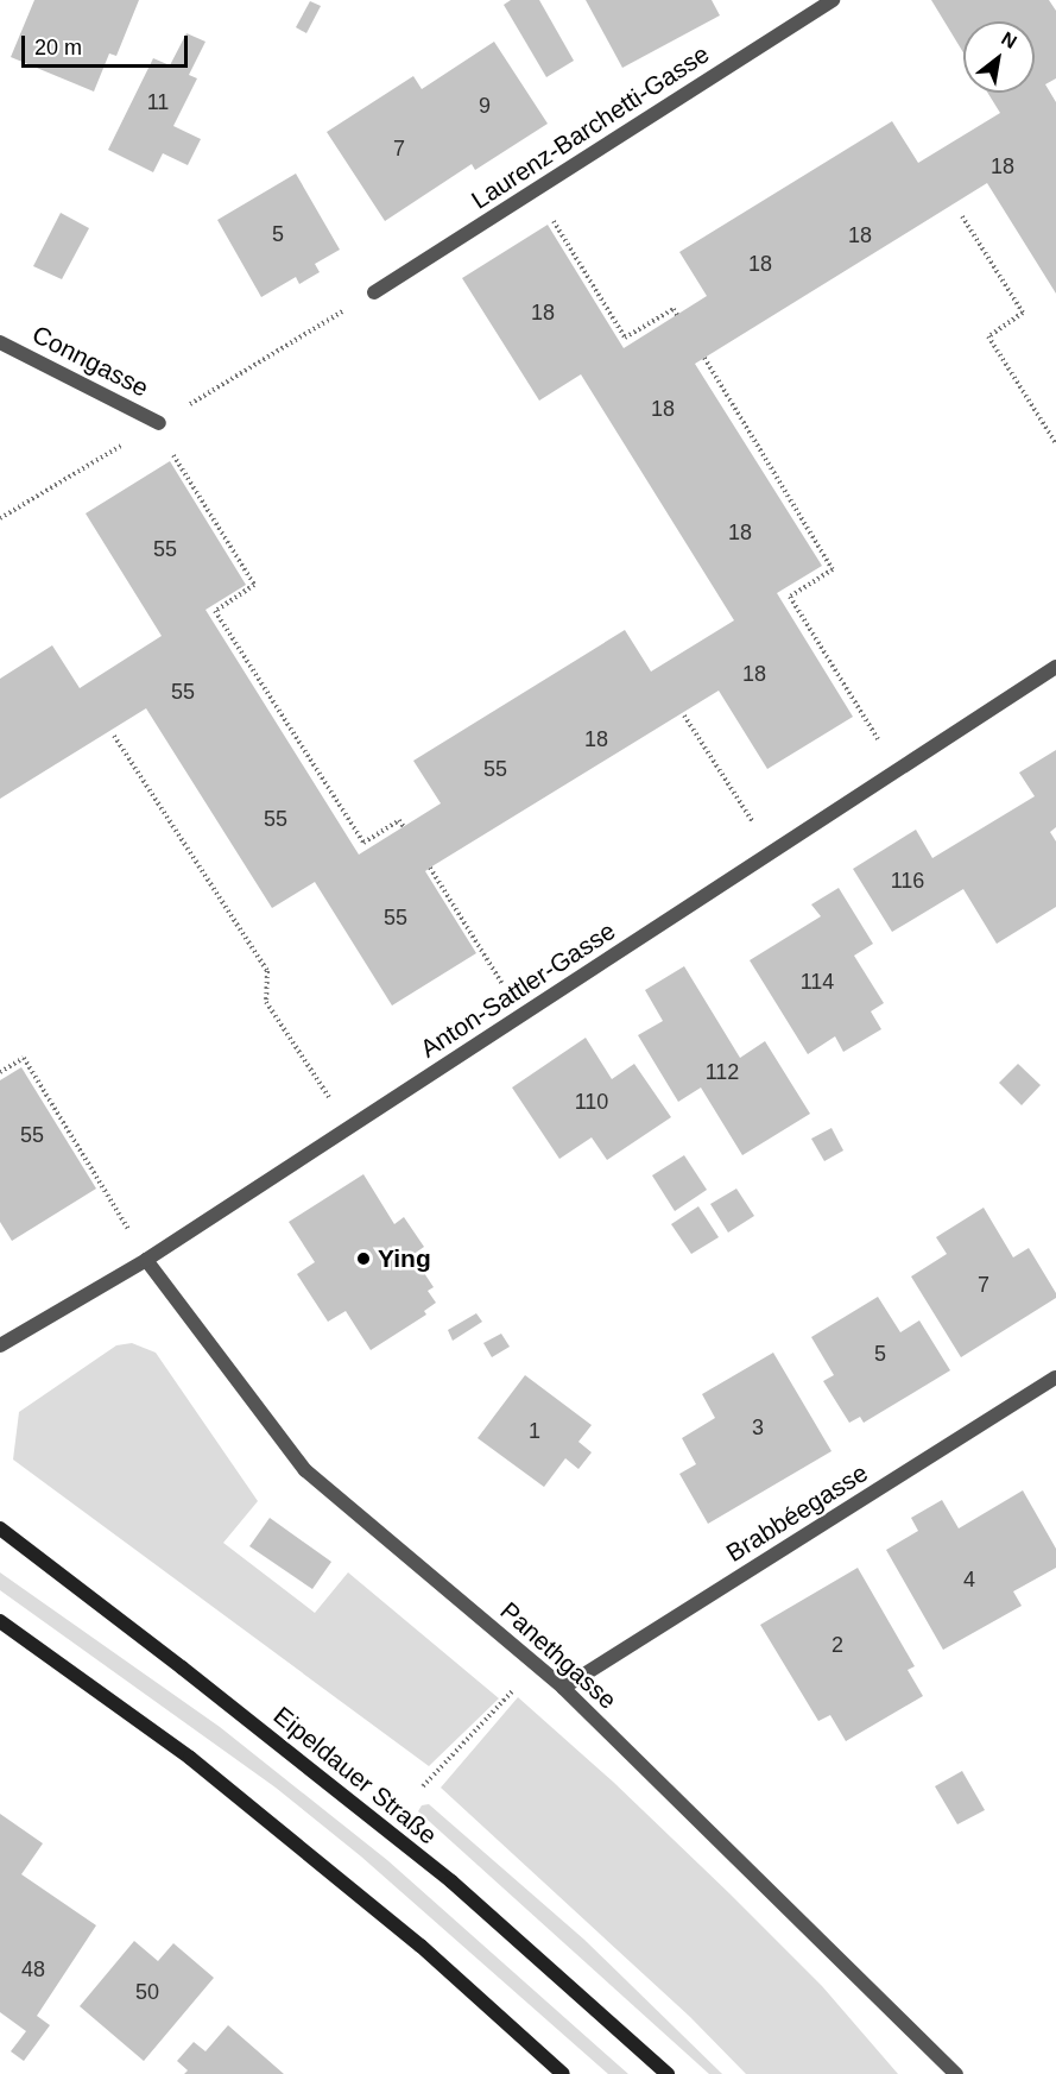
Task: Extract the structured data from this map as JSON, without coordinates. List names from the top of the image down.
{
  "streets": {
    "main road": ["Eipeldauer Straße"],
    "street": [
      "Laurenz-Barchetti-Gasse",
      "Conngasse",
      "Anton-Sattler-Gasse",
      "Brabbéegasse",
      "Panethgasse"
    ]
  },
  "crossings": [
    ["Anton-Sattler-Gasse", "Panethgasse"],
    ["Brabbéegasse", "Panethgasse"]
  ],
  "places": ["Ying"],
  "house_numbers": [
    "11",
    "9",
    "7",
    "18",
    "5",
    "18",
    "18",
    "18",
    "18",
    "18",
    "55",
    "18",
    "55",
    "18",
    "55",
    "55",
    "116",
    "55",
    "114",
    "112",
    "110",
    "55",
    "7",
    "5",
    "3",
    "1",
    "4",
    "2",
    "48",
    "50"
  ],
  "scale_bar": "20 m",
  "north": "top right"
}
